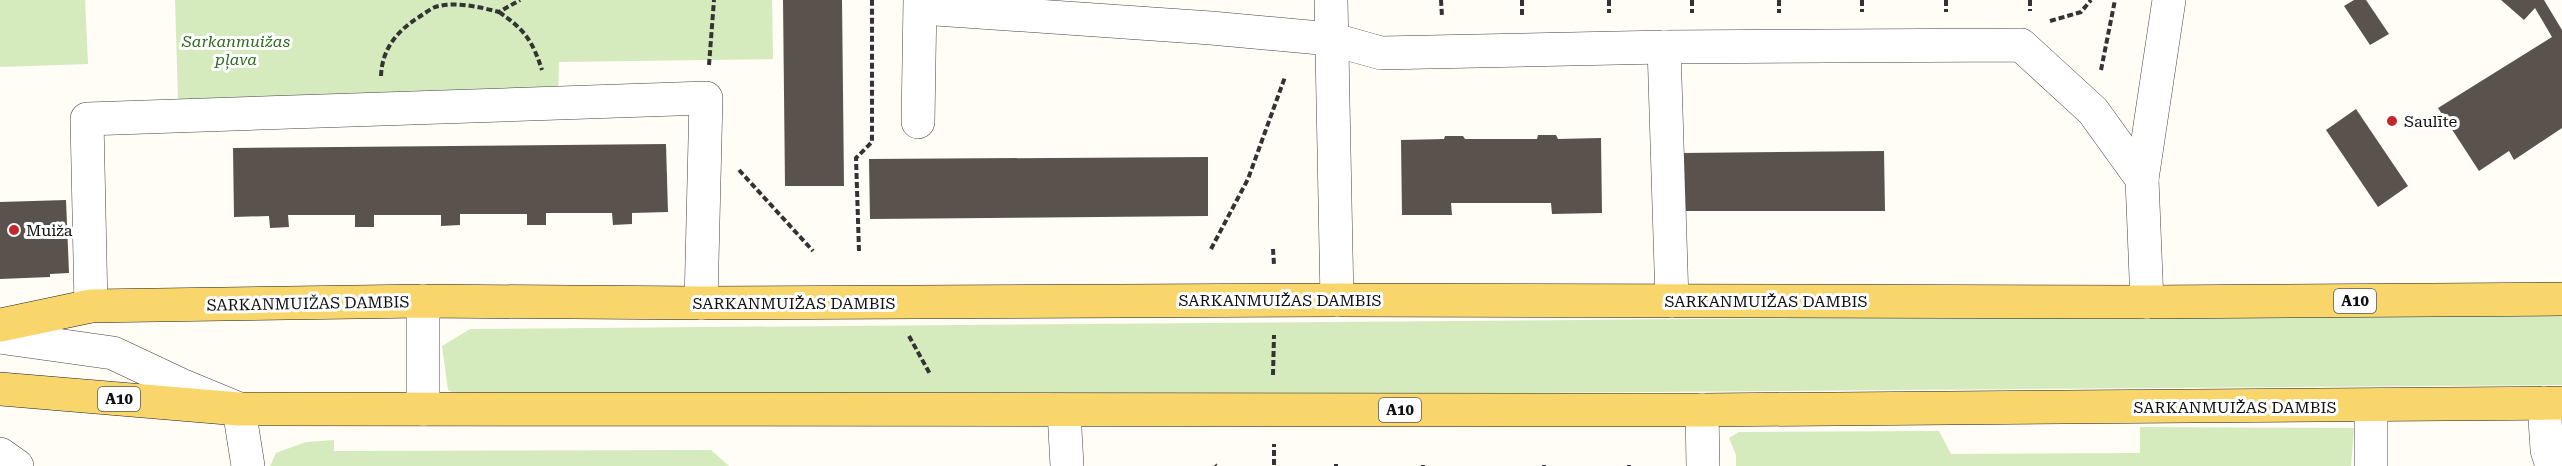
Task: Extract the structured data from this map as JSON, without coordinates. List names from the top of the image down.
{
  "streets": {
    "main road": ["SARKANMUIŽAS DAMBIS", "A10"]
  },
  "parks": ["Sarkanmuižas pļava"],
  "places": ["Saulīte", "Muiža"]
}
